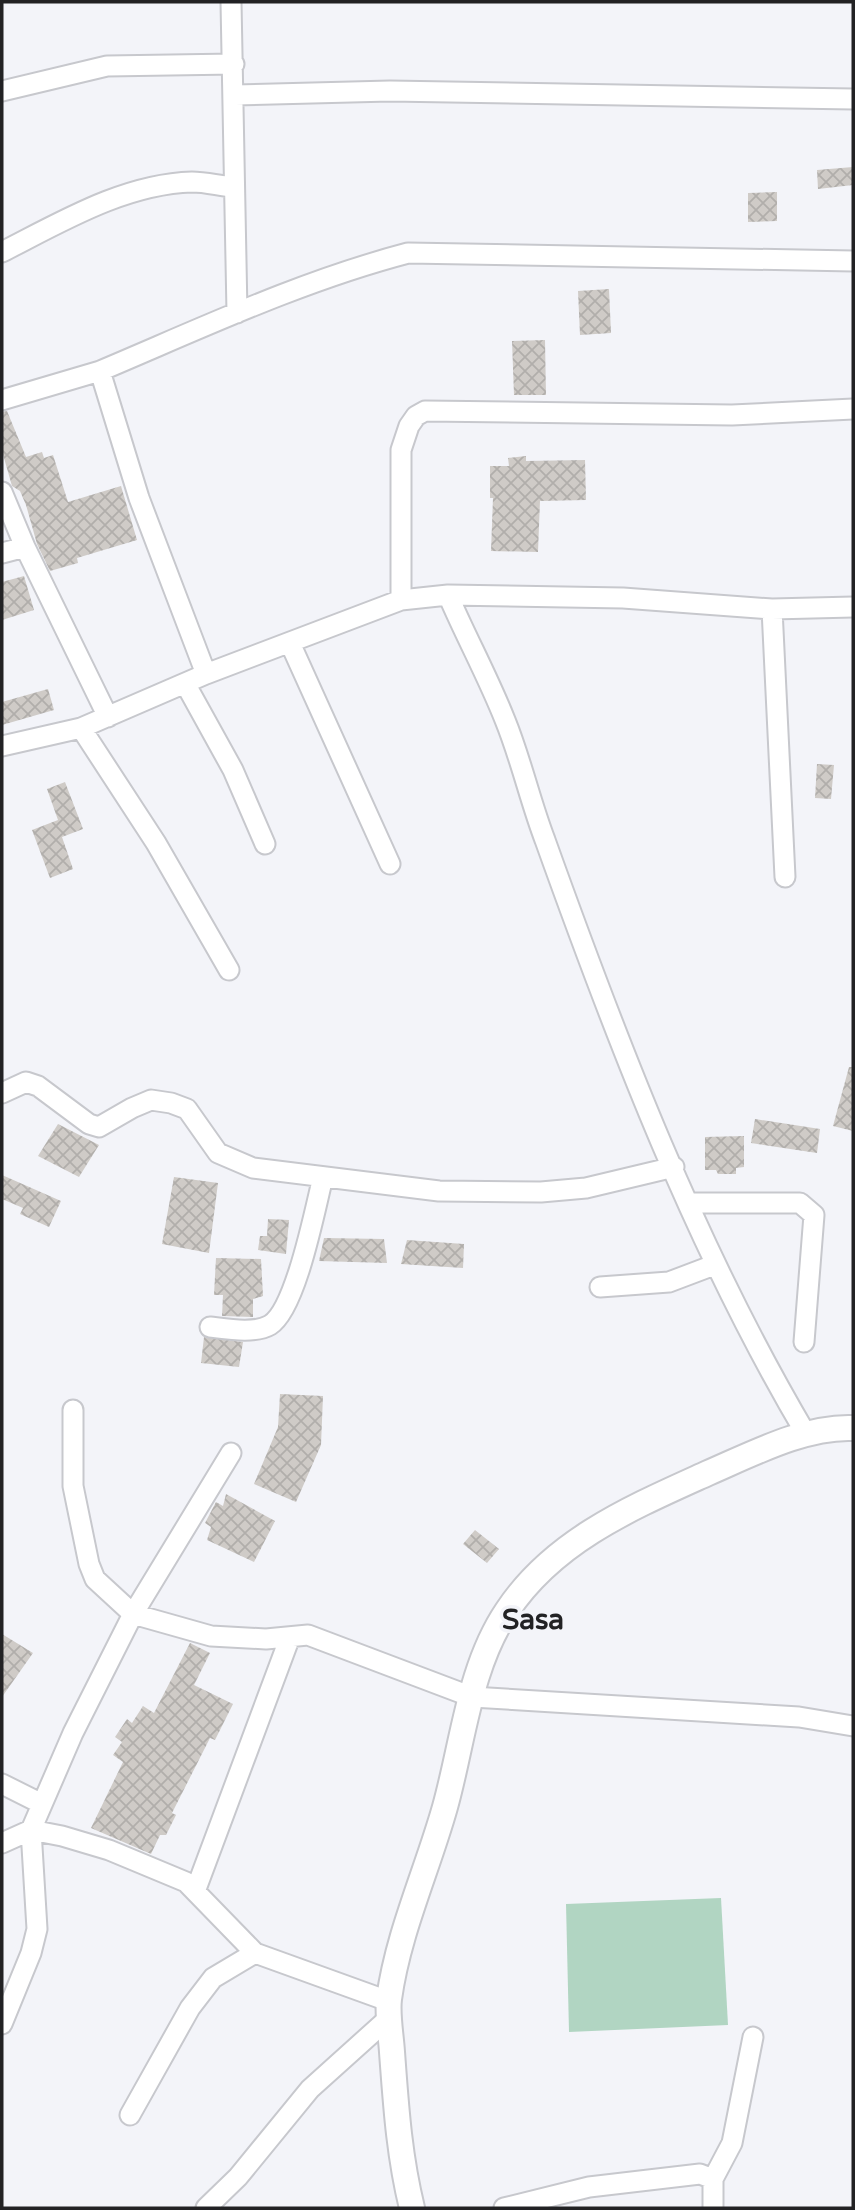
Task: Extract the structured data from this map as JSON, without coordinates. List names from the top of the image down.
{
  "districts": ["Sasa"]
}
